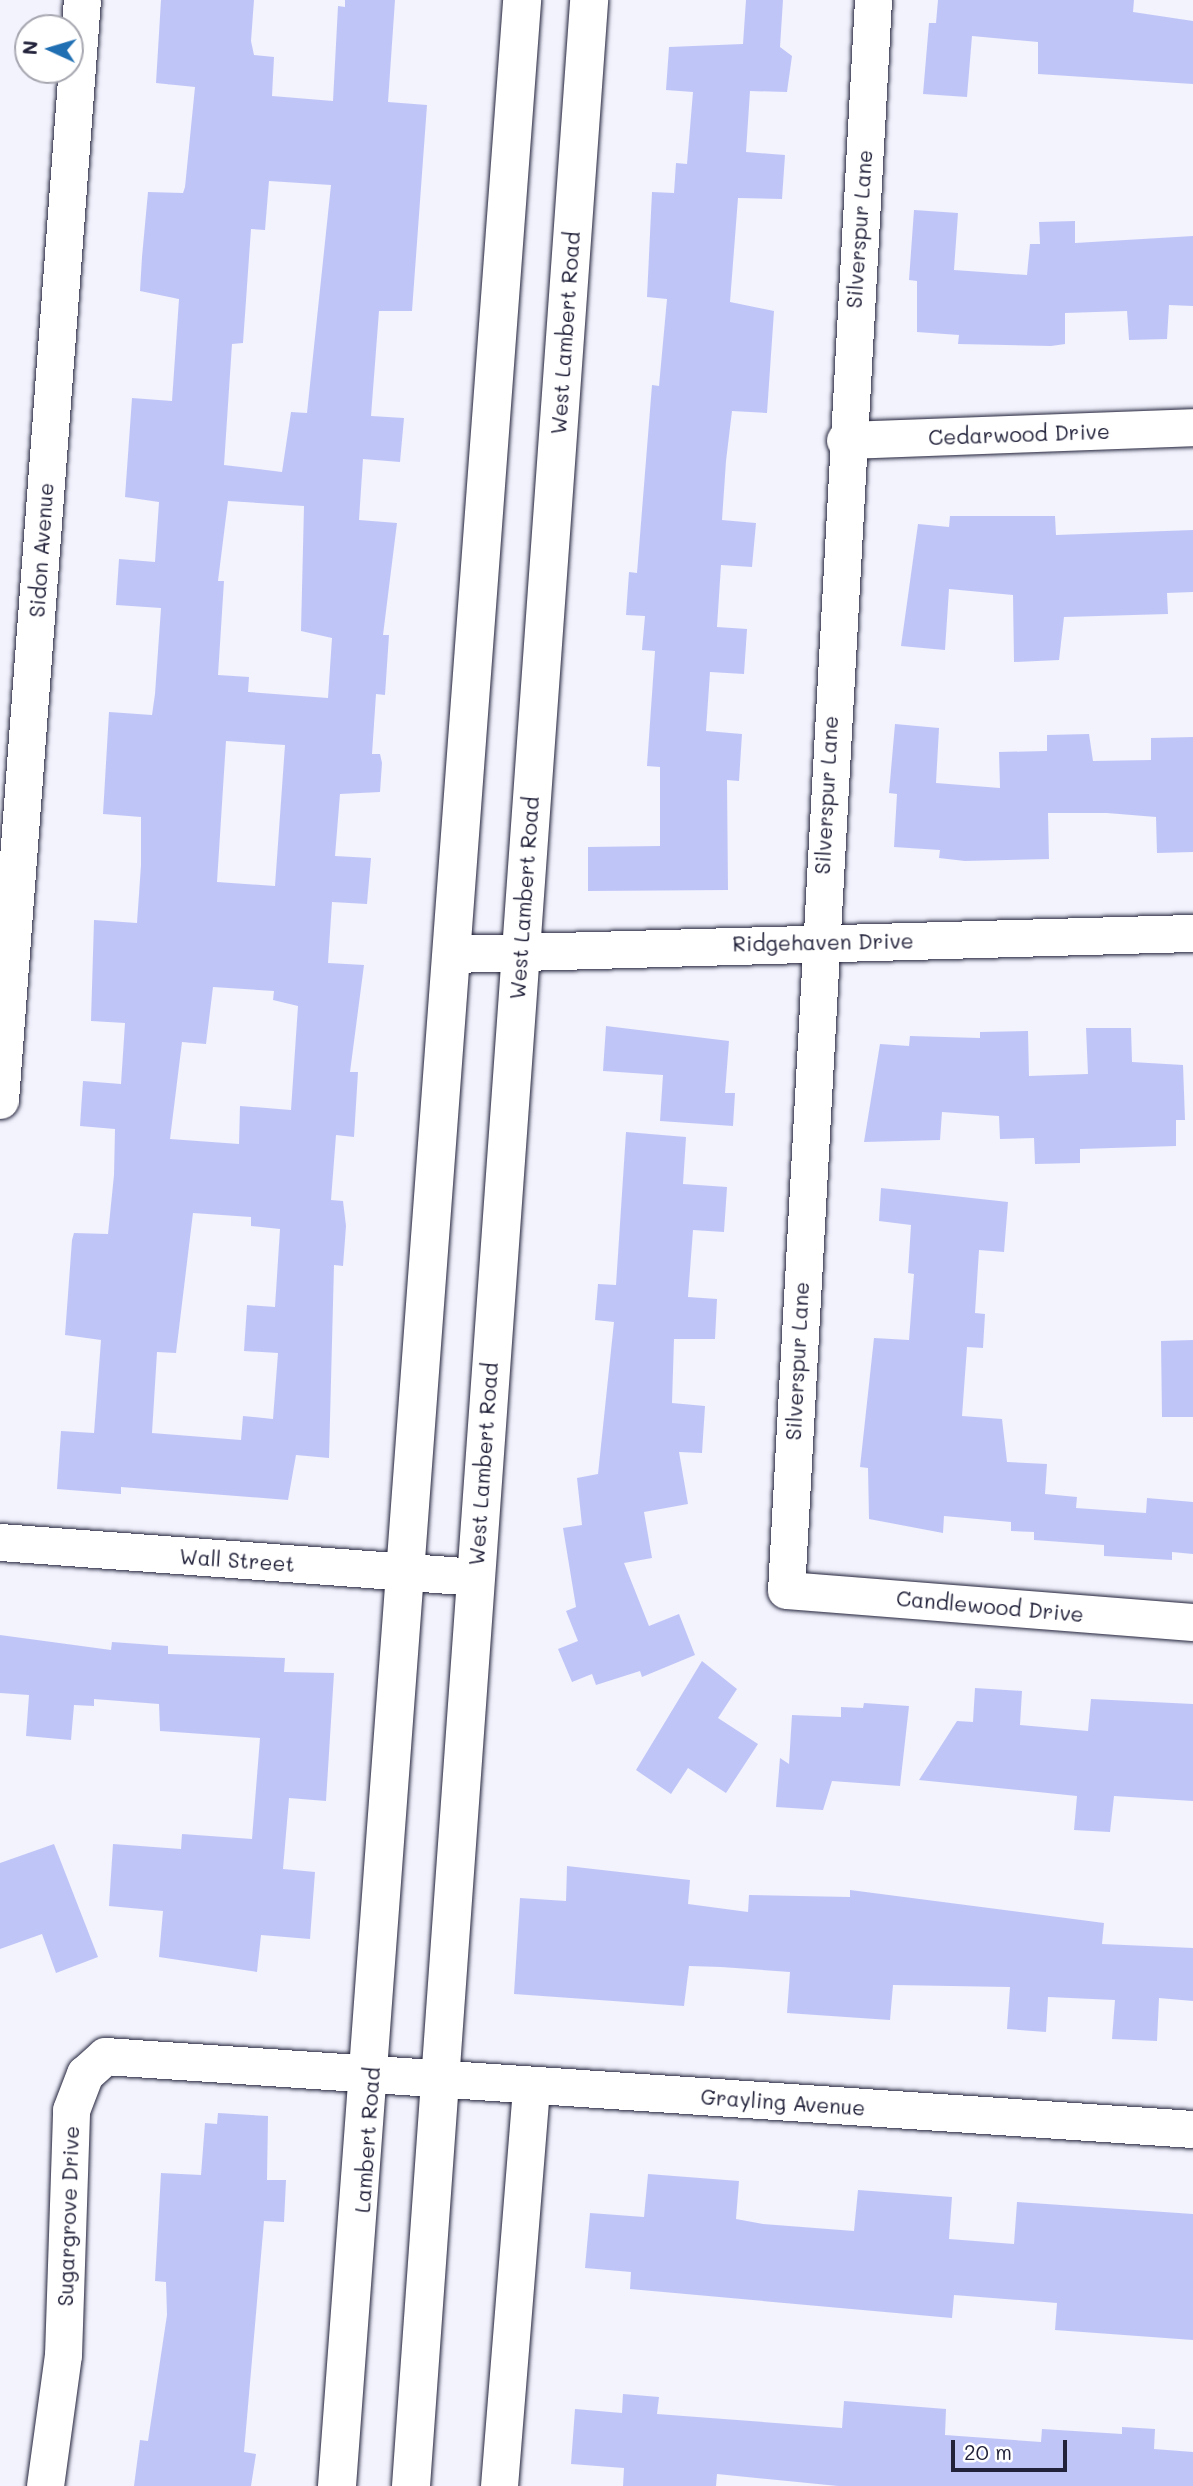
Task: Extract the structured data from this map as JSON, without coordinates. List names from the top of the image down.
{
  "streets": {
    "main road": ["West Lambert Road", "Lambert Road"],
    "street": [
      "Silverspur Lane",
      "Cedarwood Drive",
      "Sidon Avenue",
      "Ridgehaven Drive",
      "Wall Street",
      "Candlewood Drive",
      "Grayling Avenue",
      "Sugargrove Drive"
    ]
  },
  "crossings": [
    ["Silverspur Lane", "Cedarwood Drive"],
    ["Silverspur Lane", "Ridgehaven Drive"],
    ["Silverspur Lane", "Candlewood Drive"],
    ["West Lambert Road", "Ridgehaven Drive"],
    ["West Lambert Road", "Wall Street"],
    ["West Lambert Road", "Grayling Avenue"],
    ["Wall Street", "Lambert Road"],
    ["Grayling Avenue", "Lambert Road"],
    ["Grayling Avenue", "Sugargrove Drive"],
    ["Lambert Road", "Sugargrove Drive"]
  ],
  "scale_bar": "20 m",
  "north": "left"
}
